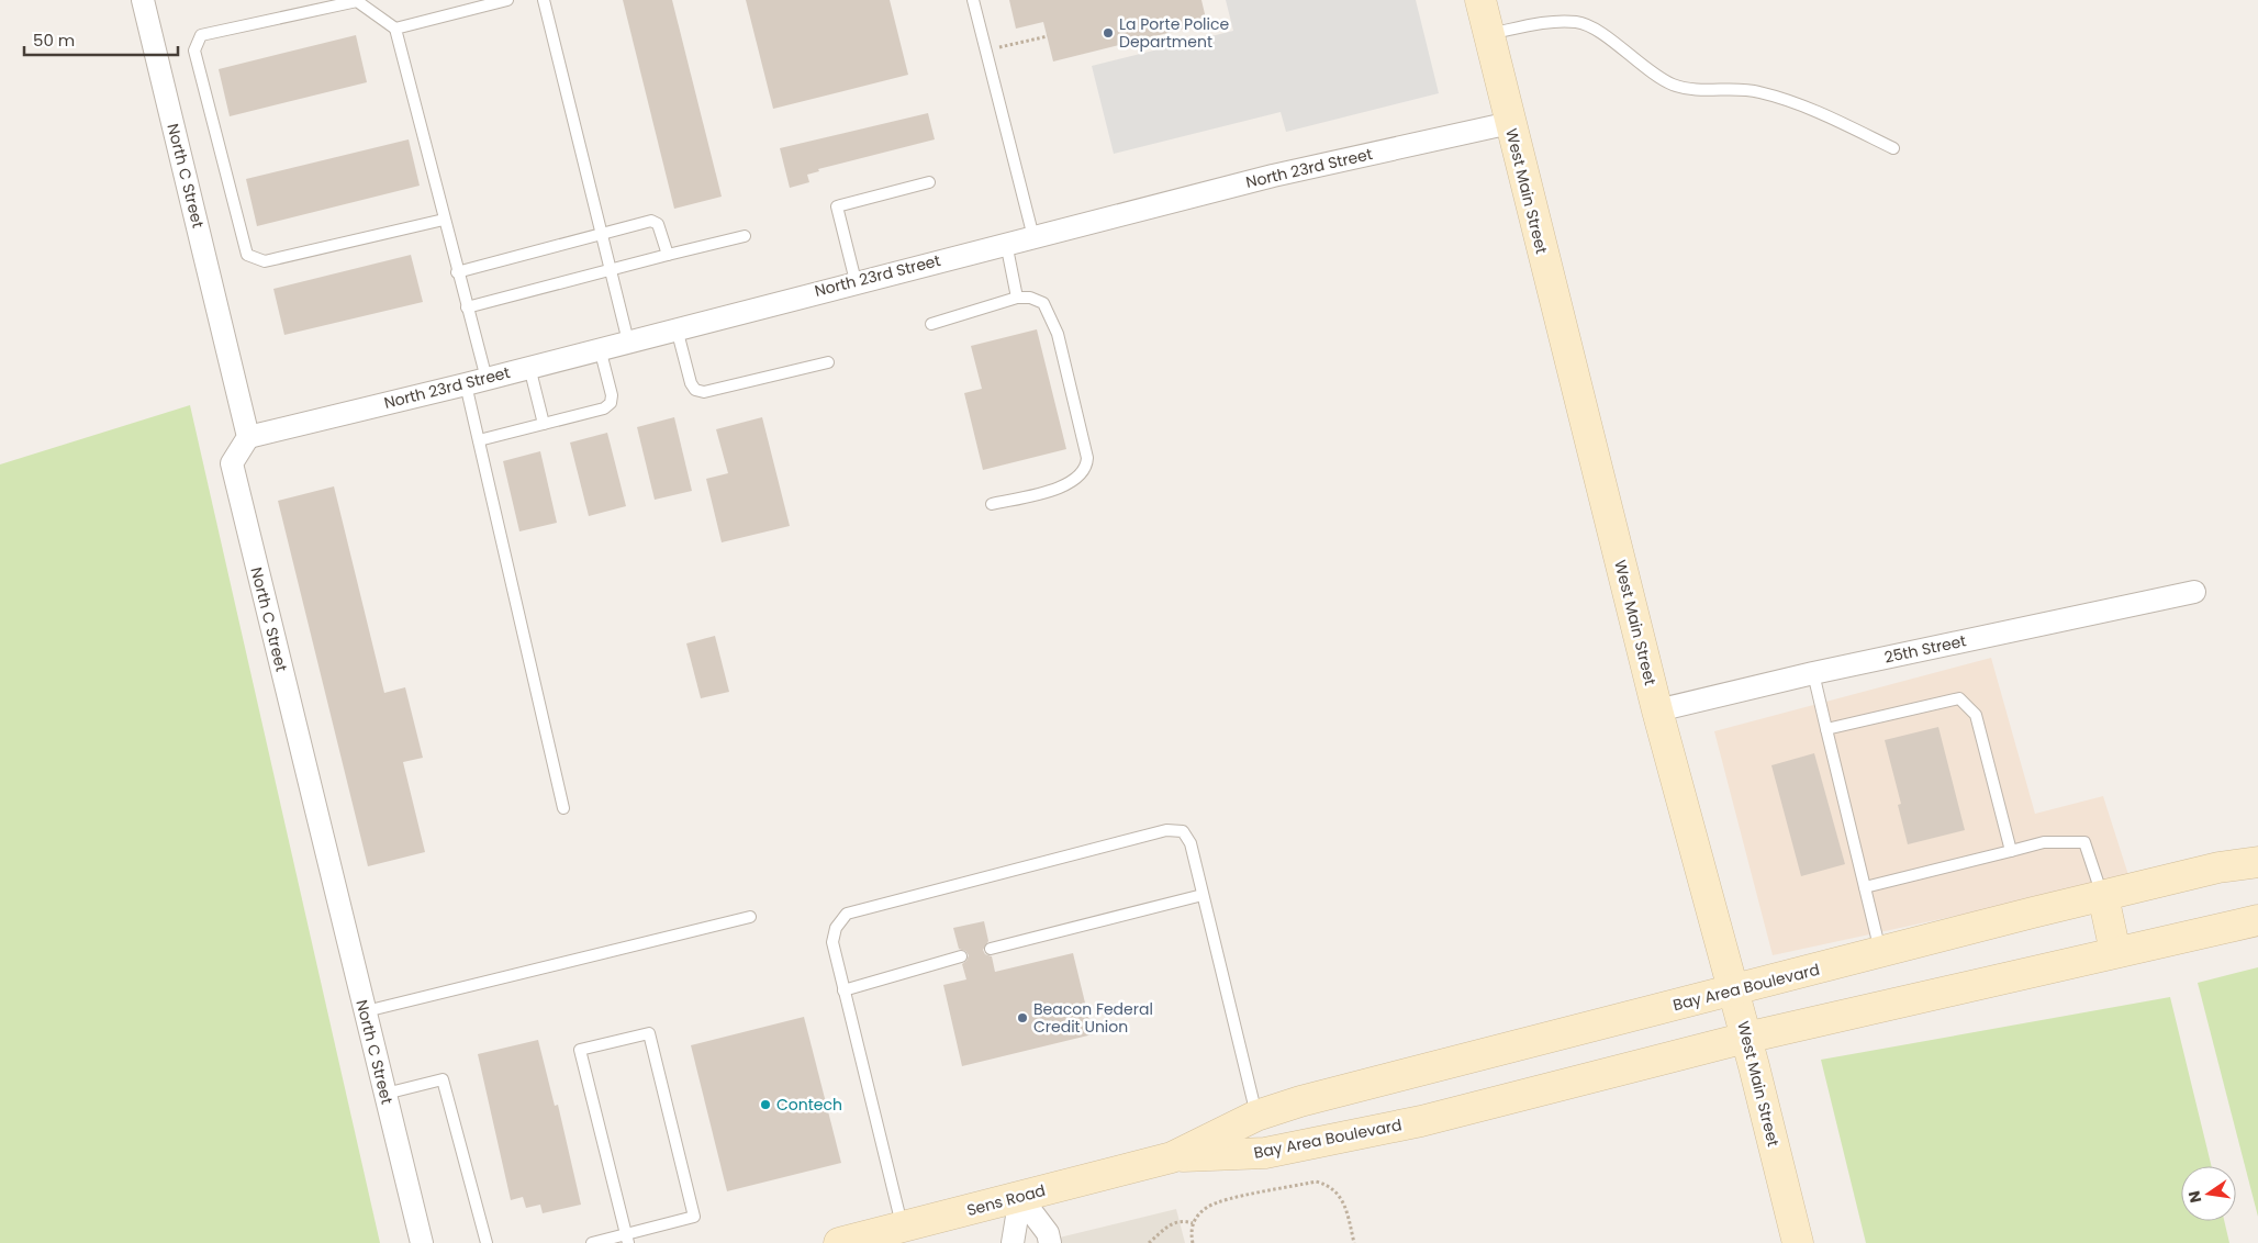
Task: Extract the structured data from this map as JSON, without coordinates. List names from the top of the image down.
{
  "streets": {
    "main road": ["West Main Street", "Bay Area Boulevard", "Sens Road"],
    "street": ["North 23rd Street", "North C Street", "25th Street"]
  },
  "crossings": [
    ["North 23rd Street", "North C Street"],
    ["North 23rd Street", "West Main Street"],
    ["West Main Street", "25th Street"],
    ["West Main Street", "Bay Area Boulevard"],
    ["Bay Area Boulevard", "Sens Road"]
  ],
  "places": ["La Porte Police Department", "Beacon Federal Credit Union", "Contech"],
  "scale_bar": "50 m",
  "north": "left"
}
